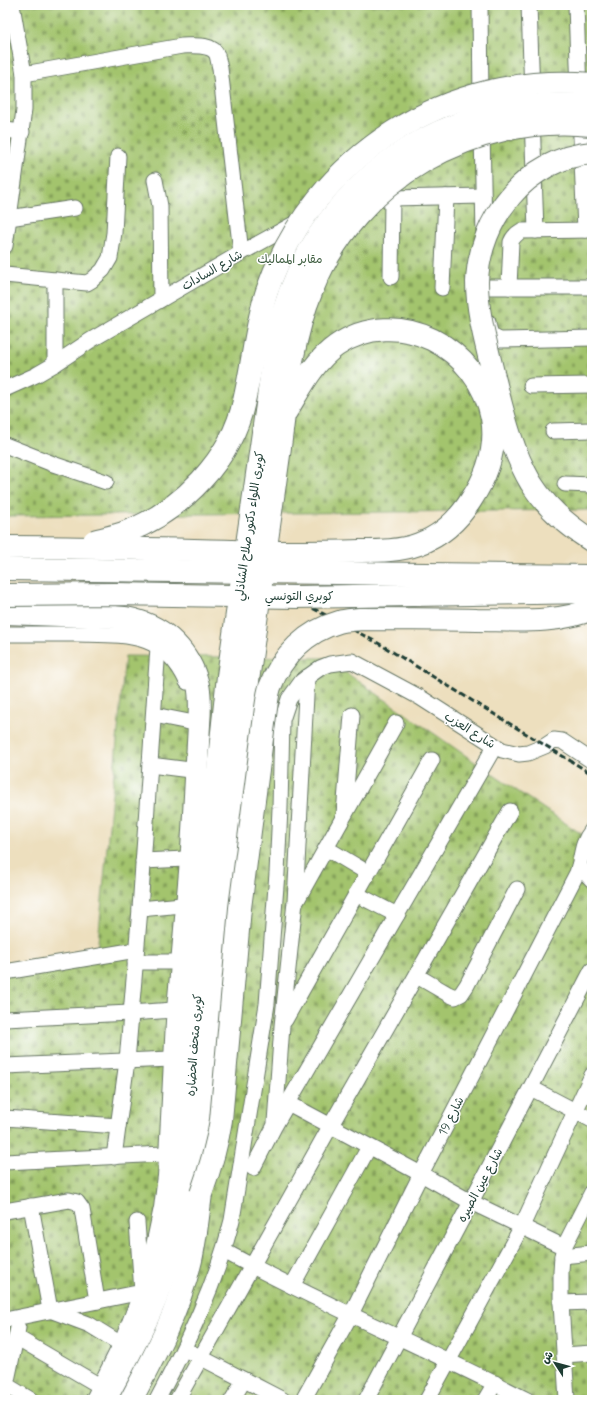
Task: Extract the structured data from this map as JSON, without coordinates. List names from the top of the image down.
{
  "streets": {
    "highway": ["كوبرى اللواء دكتور صلاح الشاذلي", "كوبري التونسي", "كوبرى متحف الحضاره"],
    "street": [
      "شارع السادات",
      "شارع العزب",
      "شارع 19",
      "شارع عين الصيره"
    ]
  },
  "crossings": [
    ["كوبرى اللواء دكتور صلاح الشاذلي", "كوبرى متحف الحضاره"]
  ],
  "parks": ["مقابر المماليك"],
  "north": "top left"
}
